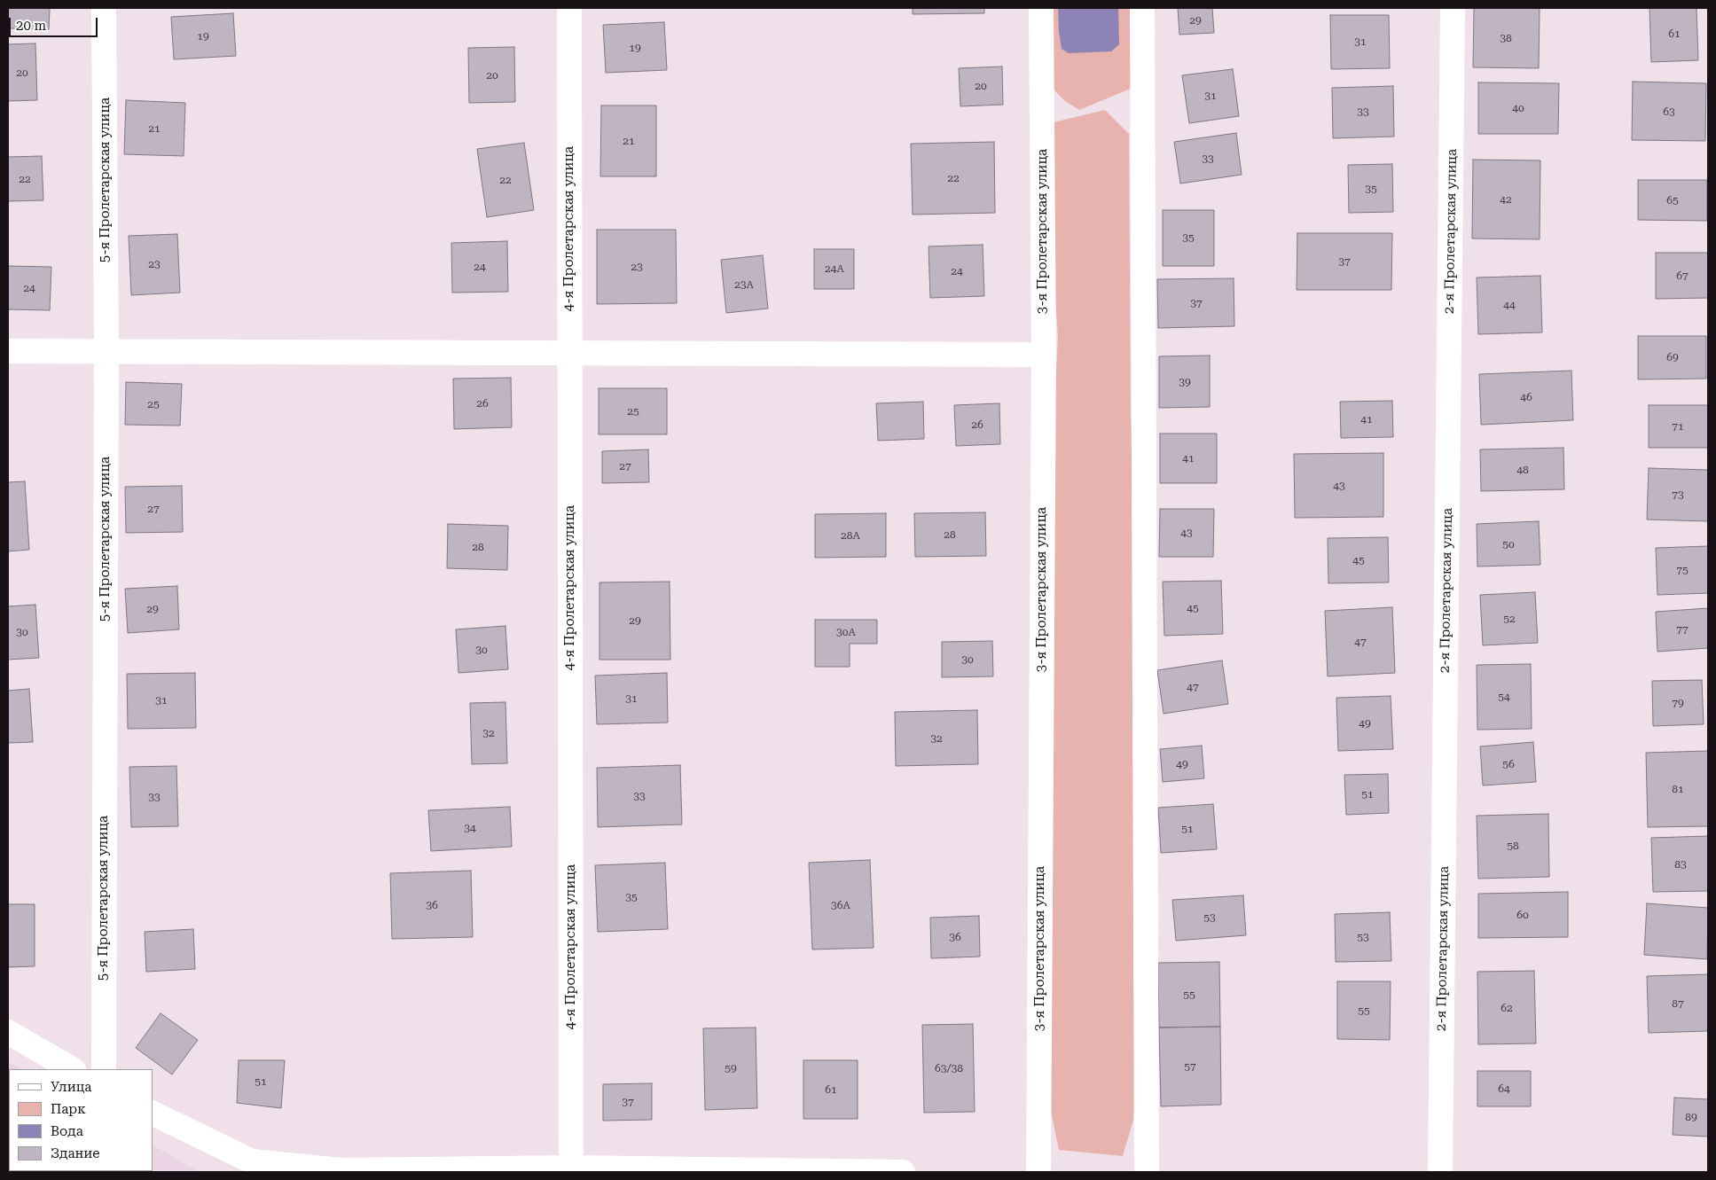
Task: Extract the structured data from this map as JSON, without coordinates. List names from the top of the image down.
{
  "streets": {
    "street": [
      "5-я Пролетарская улица",
      "4-я Пролетарская улица",
      "3-я Пролетарская улица",
      "2-я Пролетарская улица"
    ]
  },
  "house_numbers": [
    "29",
    "61",
    "19",
    "38",
    "31",
    "19",
    "20",
    "20",
    "20",
    "31",
    "40",
    "33",
    "63",
    "21",
    "21",
    "33",
    "22",
    "22",
    "22",
    "35",
    "42",
    "65",
    "35",
    "37",
    "23",
    "24",
    "23",
    "24А",
    "24",
    "67",
    "23А",
    "24",
    "37",
    "44",
    "69",
    "39",
    "46",
    "26",
    "25",
    "25",
    "41",
    "26",
    "71",
    "41",
    "27",
    "48",
    "43",
    "73",
    "27",
    "43",
    "28",
    "28А",
    "50",
    "28",
    "45",
    "75",
    "45",
    "29",
    "52",
    "29",
    "77",
    "30",
    "30А",
    "47",
    "30",
    "30",
    "47",
    "54",
    "31",
    "31",
    "79",
    "49",
    "32",
    "32",
    "49",
    "56",
    "81",
    "51",
    "33",
    "33",
    "34",
    "51",
    "58",
    "83",
    "35",
    "36",
    "36А",
    "60",
    "53",
    "36",
    "53",
    "55",
    "87",
    "62",
    "55",
    "57",
    "59",
    "63/38",
    "51",
    "64",
    "61",
    "37",
    "89"
  ],
  "legend": [
    "Улица",
    "Парк",
    "Вода",
    "Здание"
  ],
  "scale_bar": "20 m"
}
